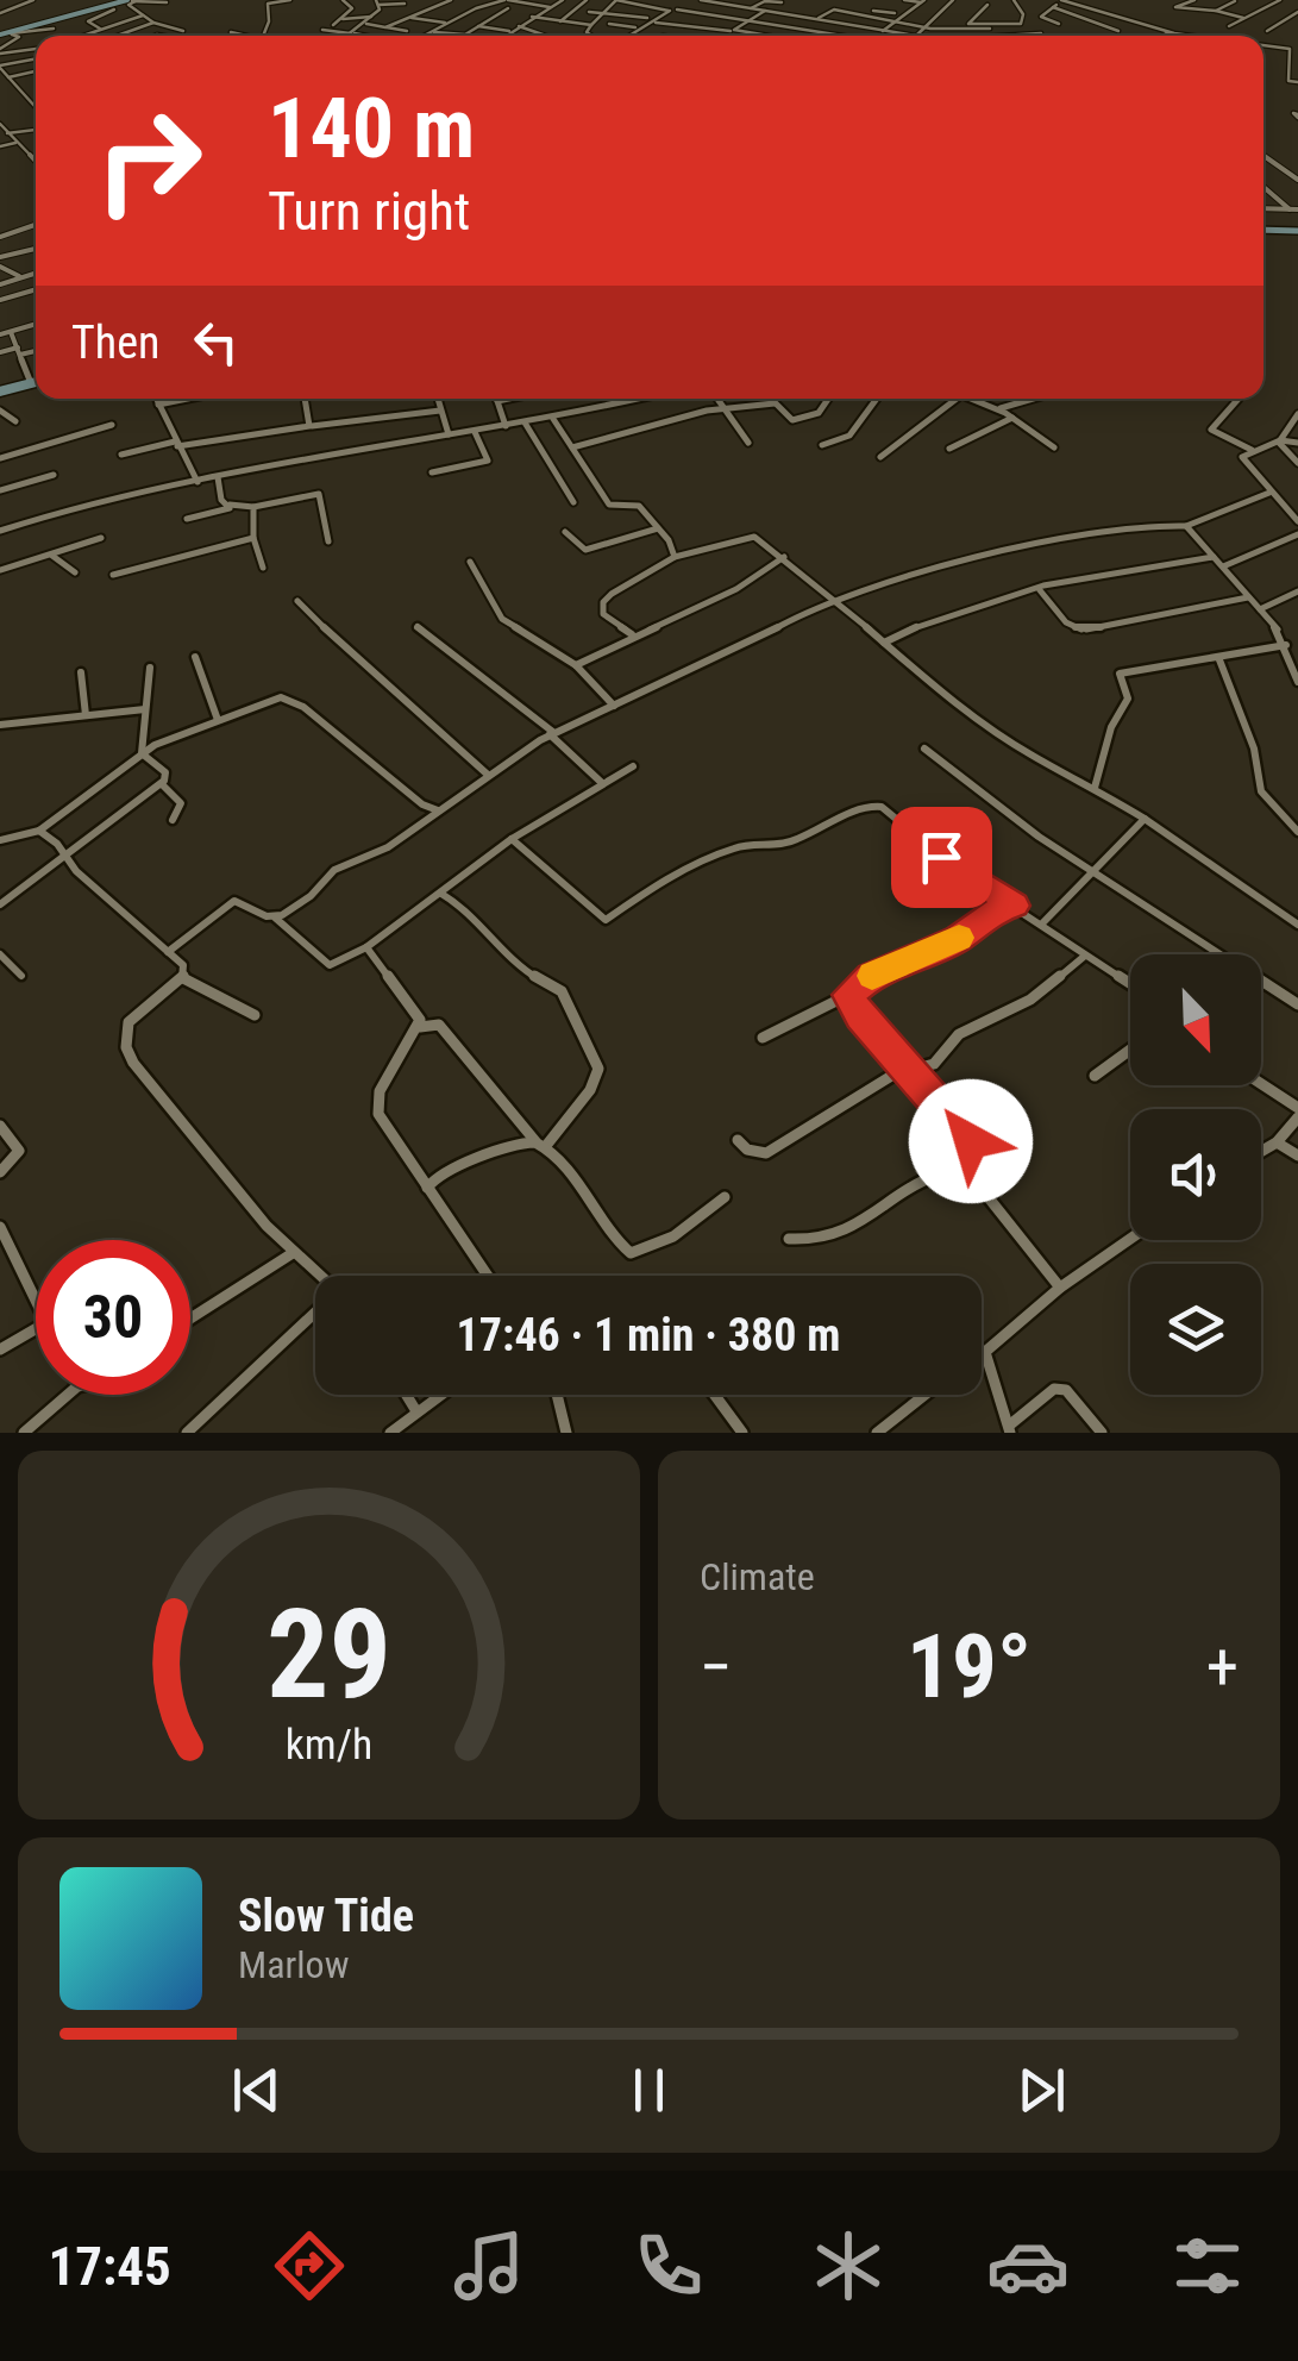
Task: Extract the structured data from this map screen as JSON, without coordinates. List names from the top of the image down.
{
  "north": "bottom right",
  "page": {
    "turn": ["140 m", "Turn right"],
    "then": "Then",
    "limit": "30",
    "trip": "17:46 · 1 min · 380 m",
    "tile": "Climate",
    "heat": ["−", "19°", "+"],
    "song": ["Slow Tide", "Marlow"],
    "tabs": "17:45",
    "gauge": ["29", "km/h"]
  }
}
